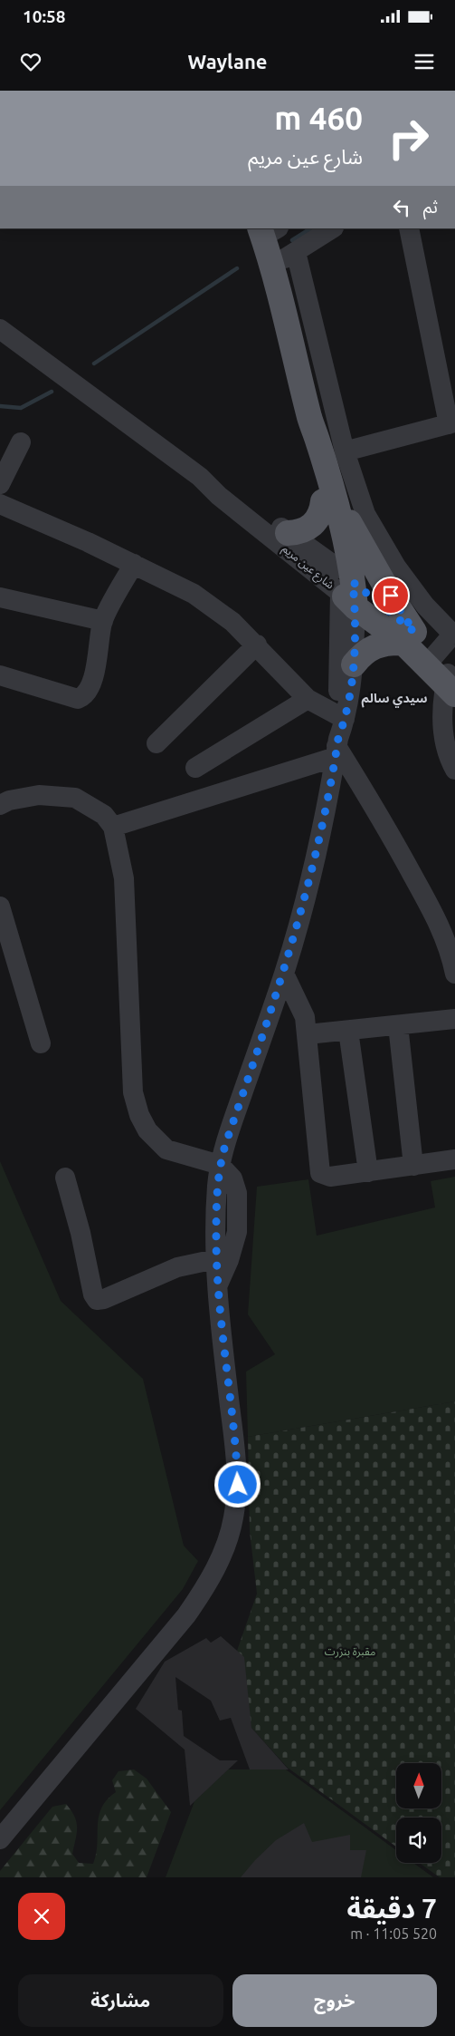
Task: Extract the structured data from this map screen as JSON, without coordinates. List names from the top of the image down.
{
  "streets": {
    "main road": ["شارع عين مريم"]
  },
  "districts": ["سيدي سالم"],
  "parks": ["مقبرة بنزرت"],
  "north": "top",
  "page": {
    "status": "10:58",
    "header": "Waylane",
    "turn": ["460 m", "شارع عين مريم"],
    "then": "ثم",
    "heading": ["7 دقيقة", "520 m · 11:05"],
    "buttons": ["خروج", "مشاركة"]
  }
}
